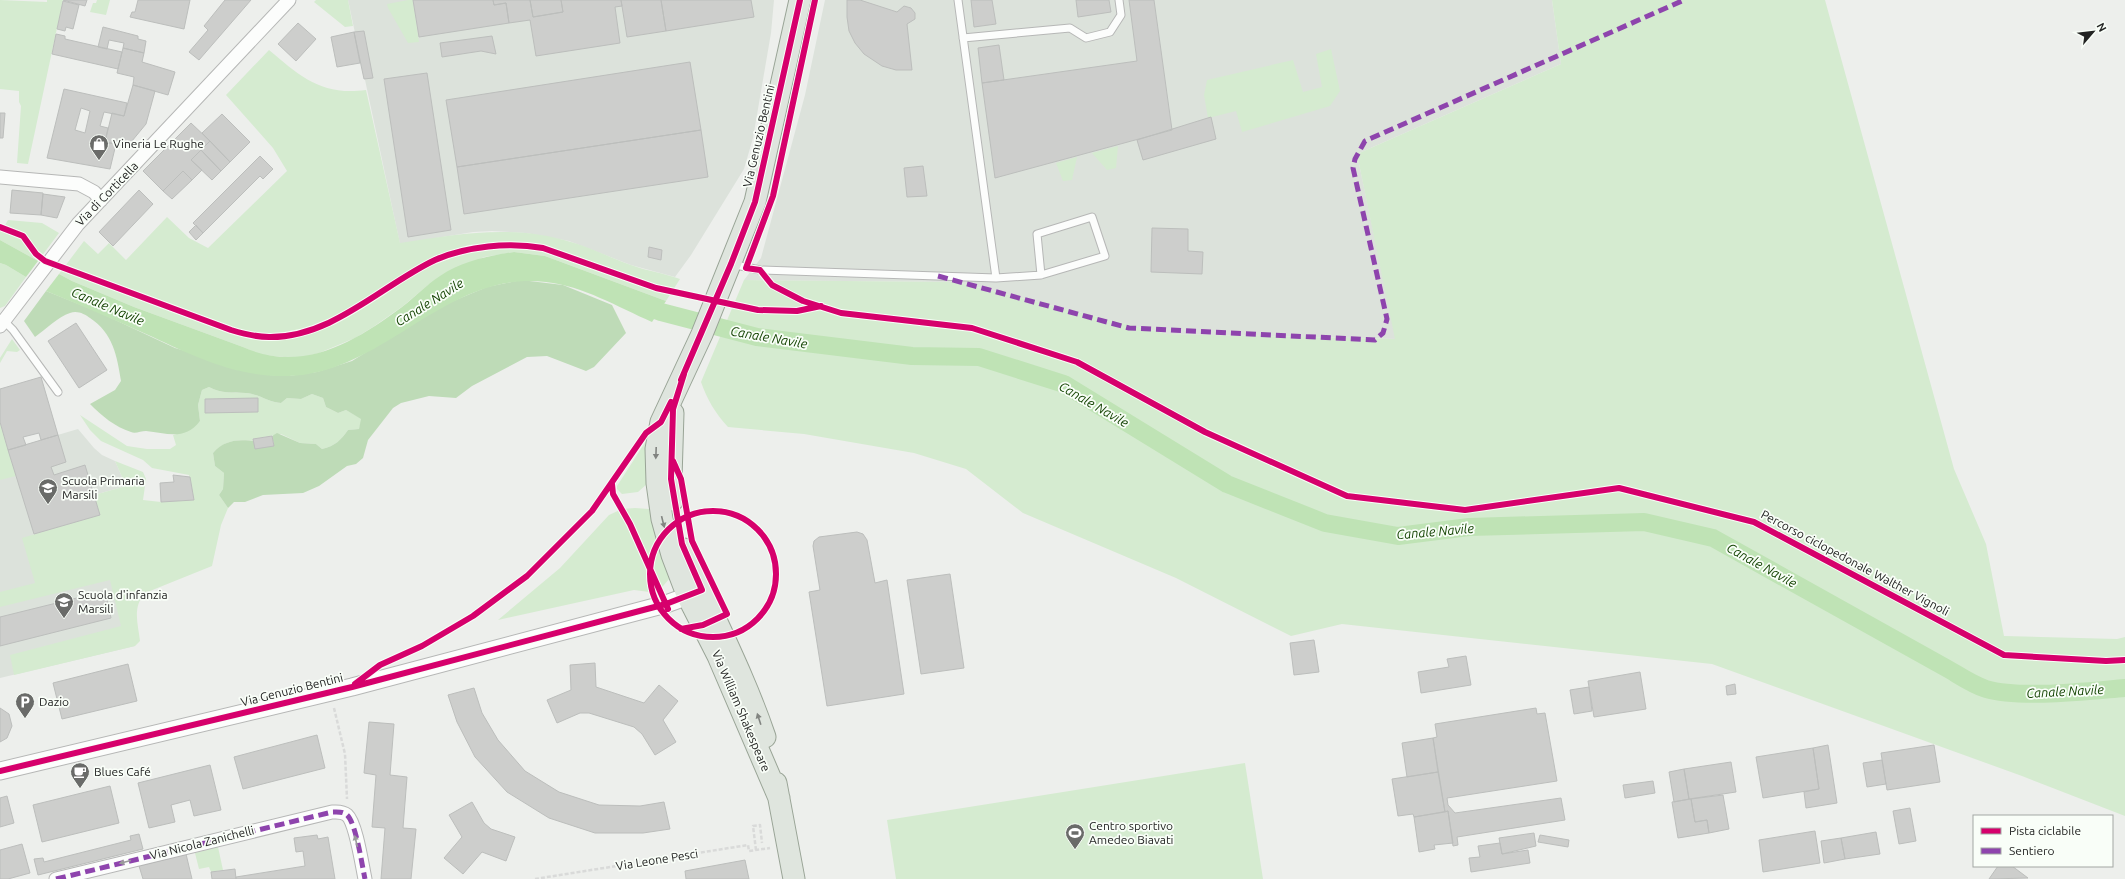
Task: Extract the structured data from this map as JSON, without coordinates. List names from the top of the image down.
{
  "streets": {
    "main road": ["Via Genuzio Bentini", "Via William Shakespeare"],
    "street": ["Via di Corticella", "Via Nicola Zanichelli"],
    "path": ["Via Leone Pesci"],
    "cycle path": ["Percorso ciclopedonale Walther Vignoli"]
  },
  "crossings": [
    ["Via Genuzio Bentini", "Via William Shakespeare"]
  ],
  "one_way": ["Via Nicola Zanichelli"],
  "water": ["Canale Navile"],
  "places": {
    "shop": ["Vineria Le Rughe"],
    "school or university": ["Scuola Primaria Marsili", "Scuola d'infanzia Marsili"],
    "parking": ["Dazio"],
    "cafe": ["Blues Café"],
    "sports": ["Centro sportivo Amedeo Biavati"]
  },
  "legend": ["Pista ciclabile", "Sentiero"],
  "north": "top right"
}
